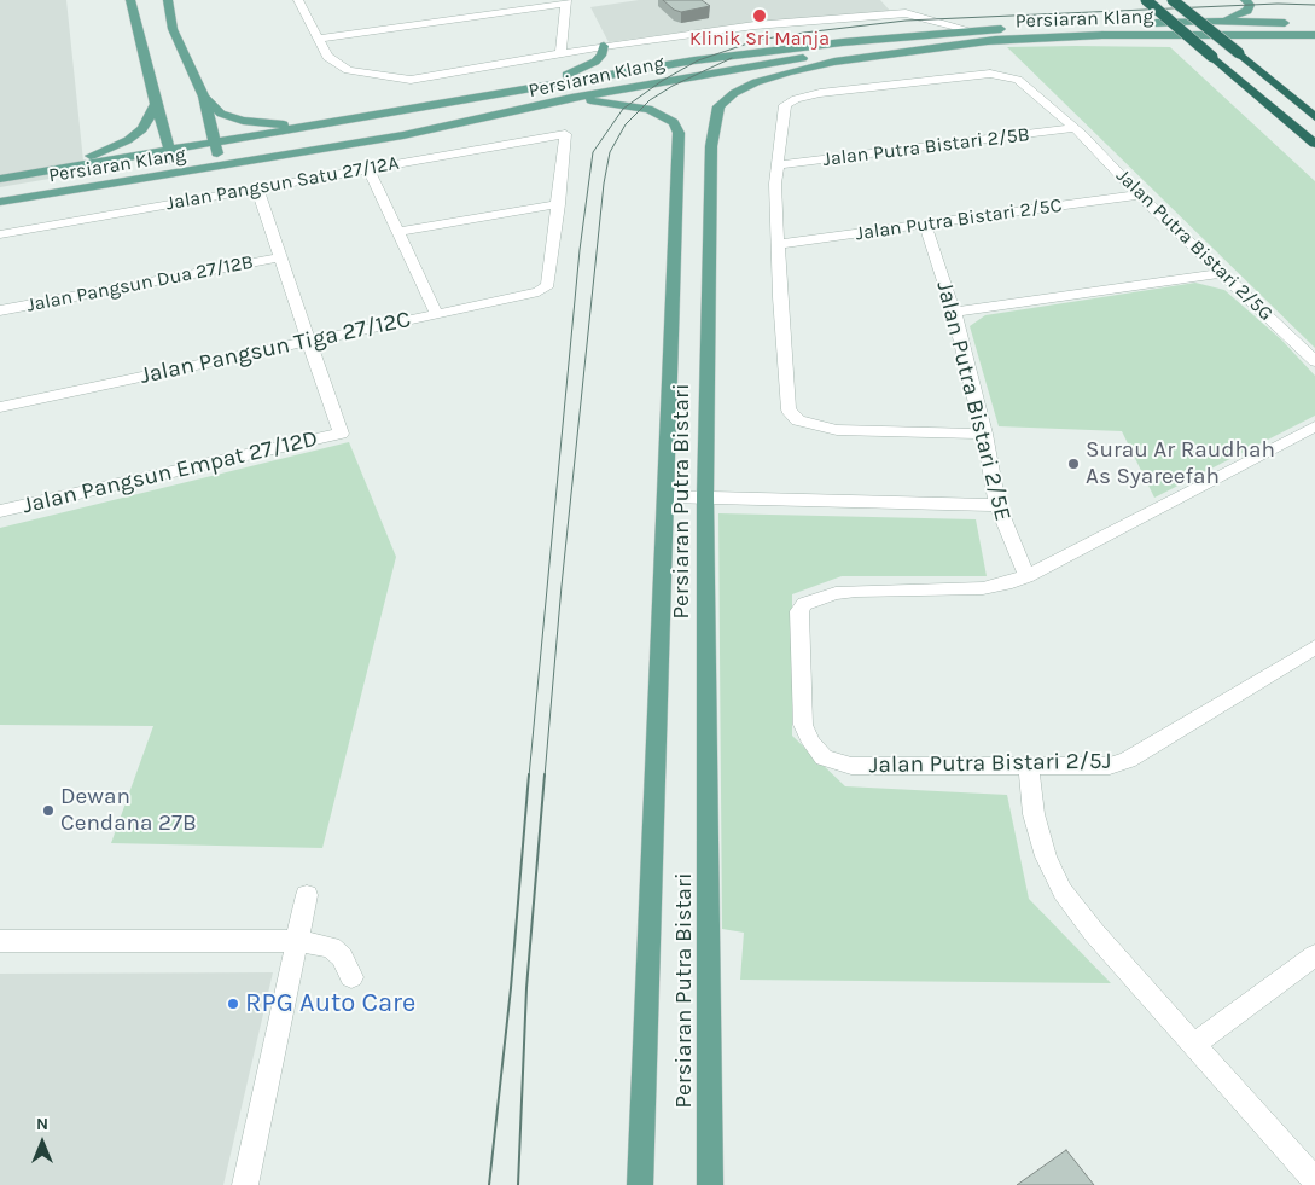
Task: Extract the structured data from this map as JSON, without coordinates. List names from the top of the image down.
{
  "streets": {
    "main road": ["Persiaran Klang", "Persiaran Putra Bistari"],
    "street": [
      "Jalan Putra Bistari 2/5B",
      "Jalan Pangsun Satu 27/12A",
      "Jalan Putra Bistari 2/5C",
      "Jalan Putra Bistari 2/5G",
      "Jalan Pangsun Dua 27/12B",
      "Jalan Pangsun Tiga 27/12C",
      "Jalan Putra Bistari 2/5E",
      "Jalan Pangsun Empat 27/12D",
      "Jalan Putra Bistari 2/5J"
    ]
  },
  "crossings": [
    ["Persiaran Klang", "Persiaran Putra Bistari"],
    ["Jalan Putra Bistari 2/5B", "Jalan Putra Bistari 2/5G"],
    ["Jalan Pangsun Satu 27/12A", "Jalan Pangsun Tiga 27/12C"],
    ["Jalan Putra Bistari 2/5C", "Jalan Putra Bistari 2/5G"],
    ["Jalan Putra Bistari 2/5C", "Jalan Putra Bistari 2/5E"],
    ["Jalan Pangsun Tiga 27/12C", "Jalan Pangsun Empat 27/12D"],
    ["Jalan Putra Bistari 2/5E", "Jalan Putra Bistari 2/5J"]
  ],
  "places": [
    "Klinik Sri Manja",
    "Surau Ar Raudhah As Syareefah",
    "Dewan Cendana 27B",
    "RPG Auto Care"
  ],
  "north": "top"
}
